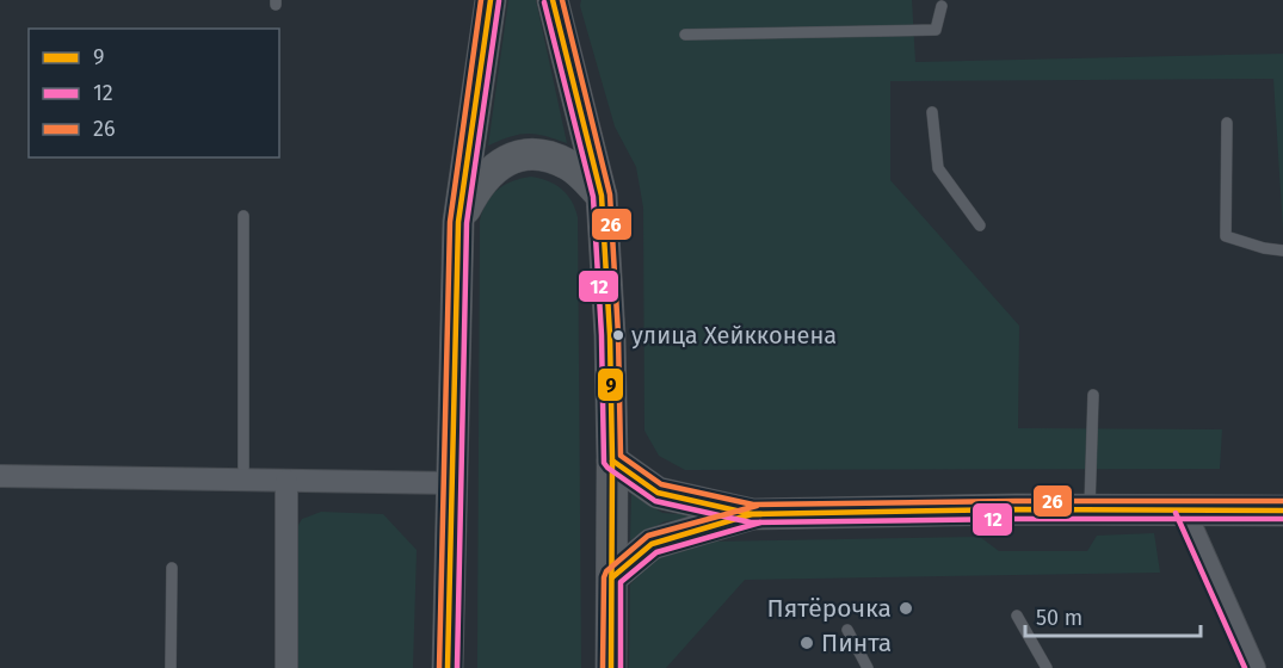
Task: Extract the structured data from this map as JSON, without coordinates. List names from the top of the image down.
{
  "places": ["улица Хейкконена", "Пятёрочка", "Пинта"],
  "lines": ["transit line 9", "transit line 26", "transit line 12"],
  "legend": ["9", "12", "26"],
  "scale_bar": "50 m"
}
